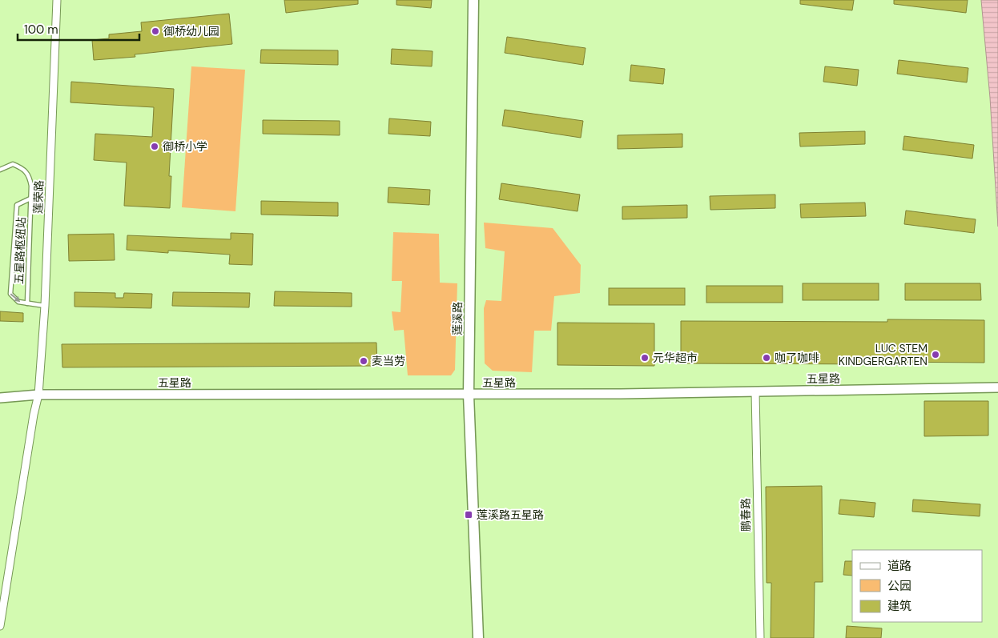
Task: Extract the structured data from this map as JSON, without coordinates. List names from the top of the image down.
{
  "streets": {
    "main road": ["莲溪路"],
    "street": ["莲荣路", "五星路", "鹏春路"],
    "lane": ["五星路枢纽站"]
  },
  "crossings": [
    ["莲荣路", "五星路枢纽站"],
    ["莲荣路", "五星路"],
    ["莲溪路", "五星路"],
    ["五星路", "鹏春路"]
  ],
  "places": {
    "other": [
      "御桥幼儿园",
      "御桥小学",
      "LUC STEM KINDGERGARTEN",
      "元华超市",
      "咖了咖啡",
      "麦当劳"
    ],
    "transit": ["莲溪路五星路"]
  },
  "legend": ["道路", "公园", "建筑"],
  "scale_bar": "100 m"
}
